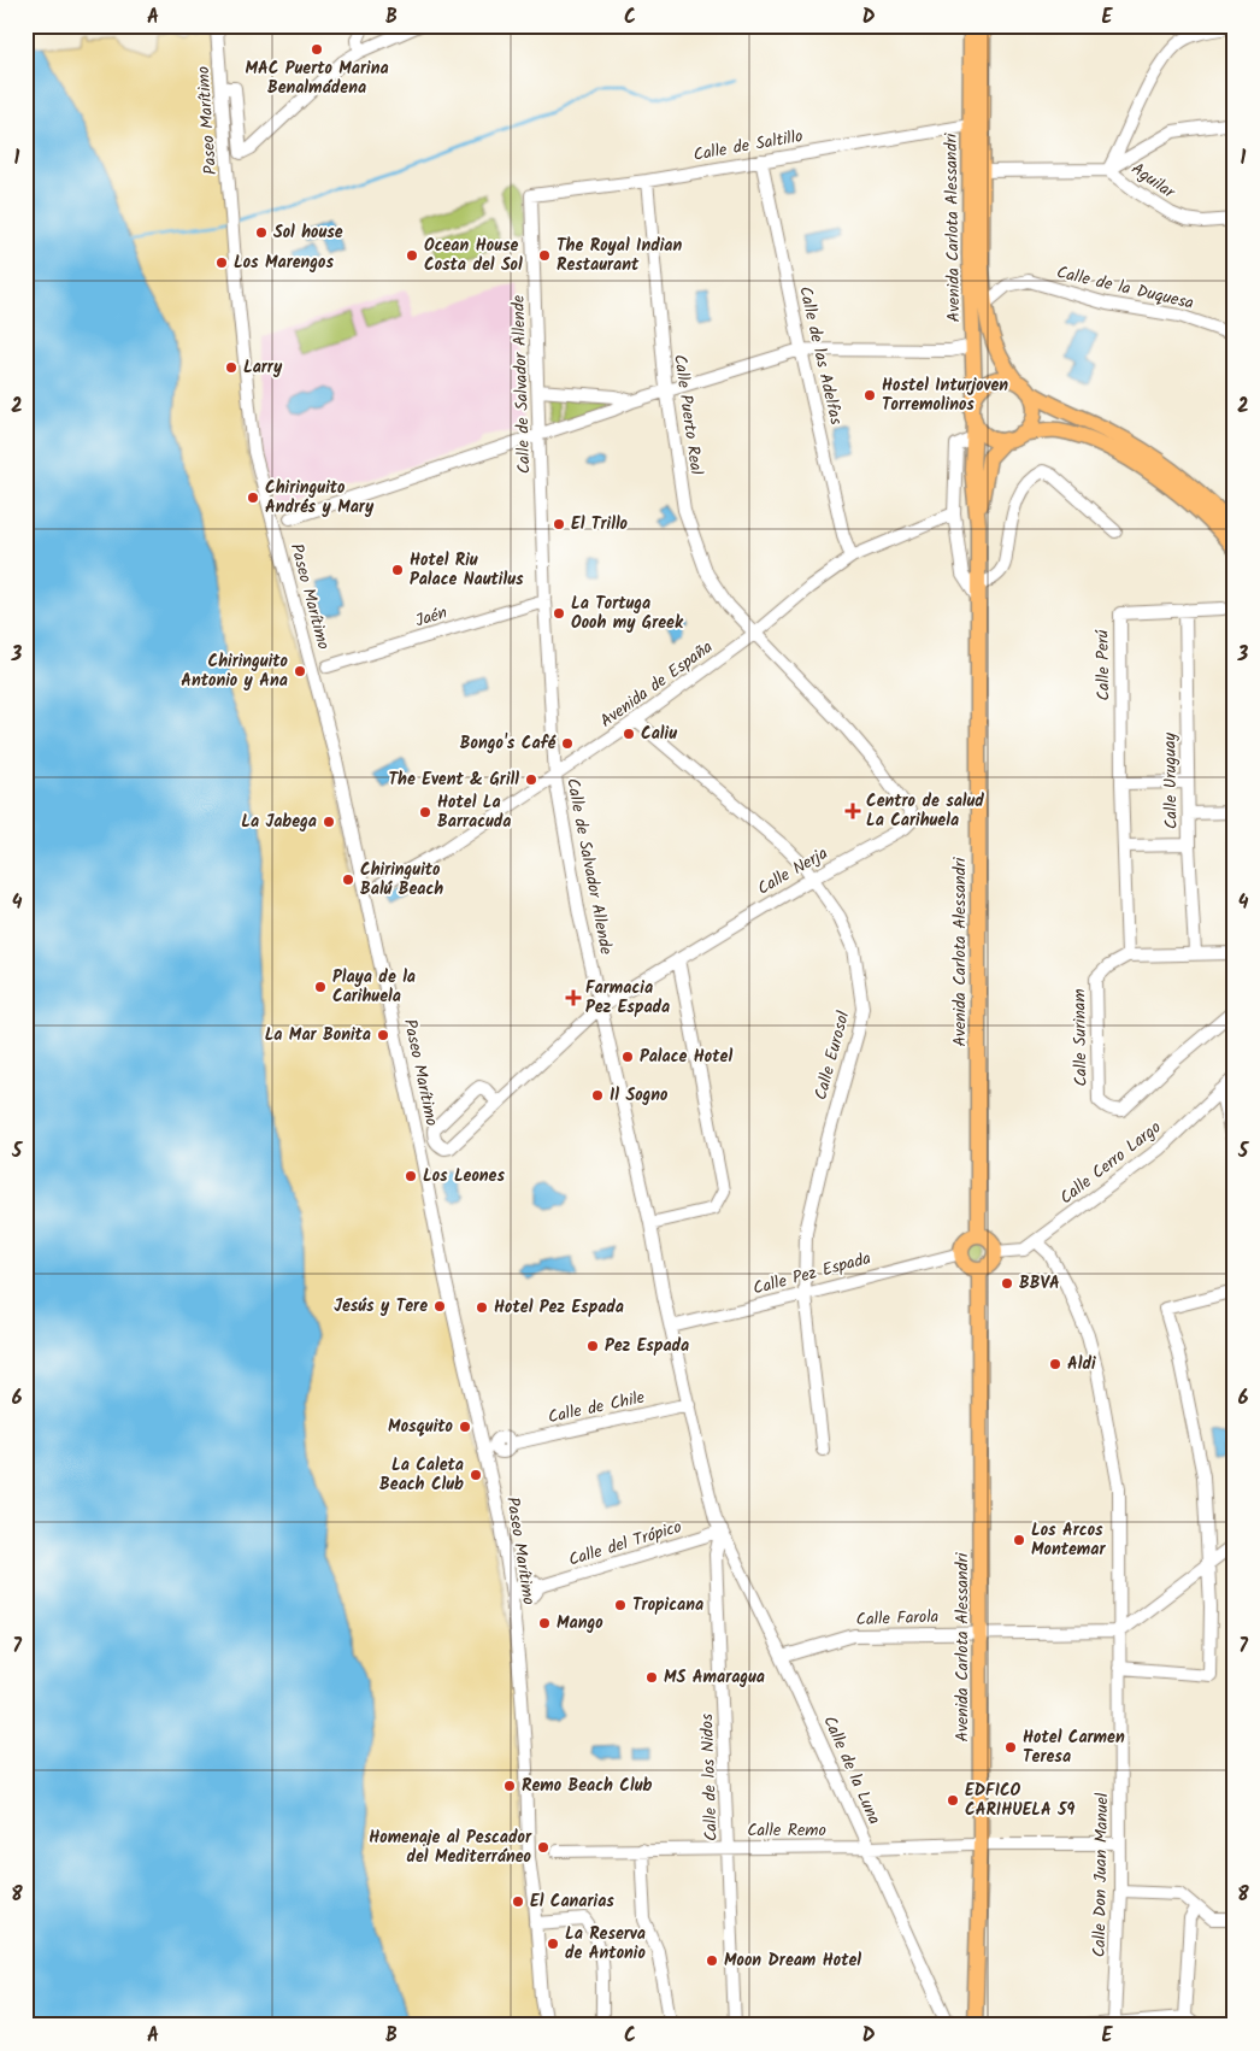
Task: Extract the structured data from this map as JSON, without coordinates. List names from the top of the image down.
{
  "streets": {
    "main road": ["Avenida Carlota Alessandri"],
    "street": [
      "Paseo Marítimo",
      "Calle de Saltillo",
      "Aguilar",
      "Calle de la Duquesa",
      "Calle de las Adelfas",
      "Calle de Salvador Allende",
      "Calle Puerto Real",
      "Jaén",
      "Calle Perú",
      "Avenida de España",
      "Calle Uruguay",
      "Calle Nerja",
      "Calle Surinam",
      "Calle Eurosol",
      "Calle Cerro Largo",
      "Calle Pez Espada",
      "Calle de Chile",
      "Calle del Trópico",
      "Calle Farola",
      "Calle de la Luna",
      "Calle de los Nidos",
      "Calle Remo",
      "Calle Don Juan Manuel"
    ]
  },
  "crossings": [
    ["Calle de Saltillo", "Avenida Carlota Alessandri"],
    ["Calle de Saltillo", "Calle de las Adelfas"],
    ["Calle de Saltillo", "Calle de Salvador Allende"],
    ["Calle de Saltillo", "Calle Puerto Real"],
    ["Aguilar", "Avenida Carlota Alessandri"],
    ["Avenida Carlota Alessandri", "Calle Cerro Largo"],
    ["Avenida Carlota Alessandri", "Calle Pez Espada"],
    ["Avenida Carlota Alessandri", "Calle Farola"],
    ["Avenida Carlota Alessandri", "Calle Remo"],
    ["Calle de las Adelfas", "Avenida de España"],
    ["Calle de Salvador Allende", "Jaén"],
    ["Calle de Salvador Allende", "Avenida de España"],
    ["Calle de Salvador Allende", "Calle Nerja"],
    ["Calle de Salvador Allende", "Calle Pez Espada"],
    ["Calle de Salvador Allende", "Calle de Chile"],
    ["Calle de Salvador Allende", "Calle del Trópico"],
    ["Calle de Salvador Allende", "Calle de la Luna"],
    ["Calle de Salvador Allende", "Calle de los Nidos"],
    ["Calle Puerto Real", "Avenida de España"],
    ["Calle Puerto Real", "Calle Nerja"],
    ["Calle Perú", "Calle Uruguay"],
    ["Calle Perú", "Calle Surinam"],
    ["Avenida de España", "Calle Nerja"],
    ["Avenida de España", "Calle Eurosol"],
    ["Calle Nerja", "Calle Eurosol"],
    ["Calle Eurosol", "Calle Pez Espada"],
    ["Calle Cerro Largo", "Calle Pez Espada"],
    ["Calle Cerro Largo", "Calle Don Juan Manuel"],
    ["Calle del Trópico", "Calle de la Luna"],
    ["Calle del Trópico", "Calle de los Nidos"],
    ["Calle Farola", "Calle de la Luna"],
    ["Calle Farola", "Calle Don Juan Manuel"],
    ["Calle de la Luna", "Calle de los Nidos"],
    ["Calle de la Luna", "Calle Remo"],
    ["Calle de los Nidos", "Calle Remo"],
    ["Calle Remo", "Calle Don Juan Manuel"]
  ],
  "places": {
    "other": [
      "MAC Puerto Marina Benalmádena",
      "Sol house",
      "Ocean House Costa del Sol",
      "The Royal Indian Restaurant",
      "Los Marengos",
      "Larry",
      "Hostel Inturjoven Torremolinos",
      "Chiringuito Andrés y Mary",
      "El Trillo",
      "Hotel Riu Palace Nautilus",
      "La Tortuga Oooh my Greek",
      "Chiringuito Antonio y Ana",
      "Caliu",
      "Bongo's Café",
      "The Event & Grill",
      "Hotel La Barracuda",
      "La Jabega",
      "Chiringuito Balú Beach",
      "Playa de la Carihuela",
      "La Mar Bonita",
      "Palace Hotel",
      "Il Sogno",
      "Los Leones",
      "BBVA",
      "Jesús y Tere",
      "Hotel Pez Espada",
      "Pez Espada",
      "Aldi",
      "Mosquito",
      "La Caleta Beach Club",
      "Los Arcos Montemar",
      "Tropicana",
      "Mango",
      "MS Amaragua",
      "Hotel Carmen Teresa",
      "Remo Beach Club",
      "EDFICO CARIHUELA 59",
      "Homenaje al Pescador del Mediterráneo",
      "El Canarias",
      "La Reserva de Antonio",
      "Moon Dream Hotel"
    ],
    "health": ["Centro de salud La Carihuela", "Farmacia Pez Espada"]
  },
  "grid": {
    "columns": [
      "A",
      "B",
      "C",
      "D",
      "E"
    ],
    "rows": [
      "1",
      "2",
      "3",
      "4",
      "5",
      "6",
      "7",
      "8"
    ]
  }
}
